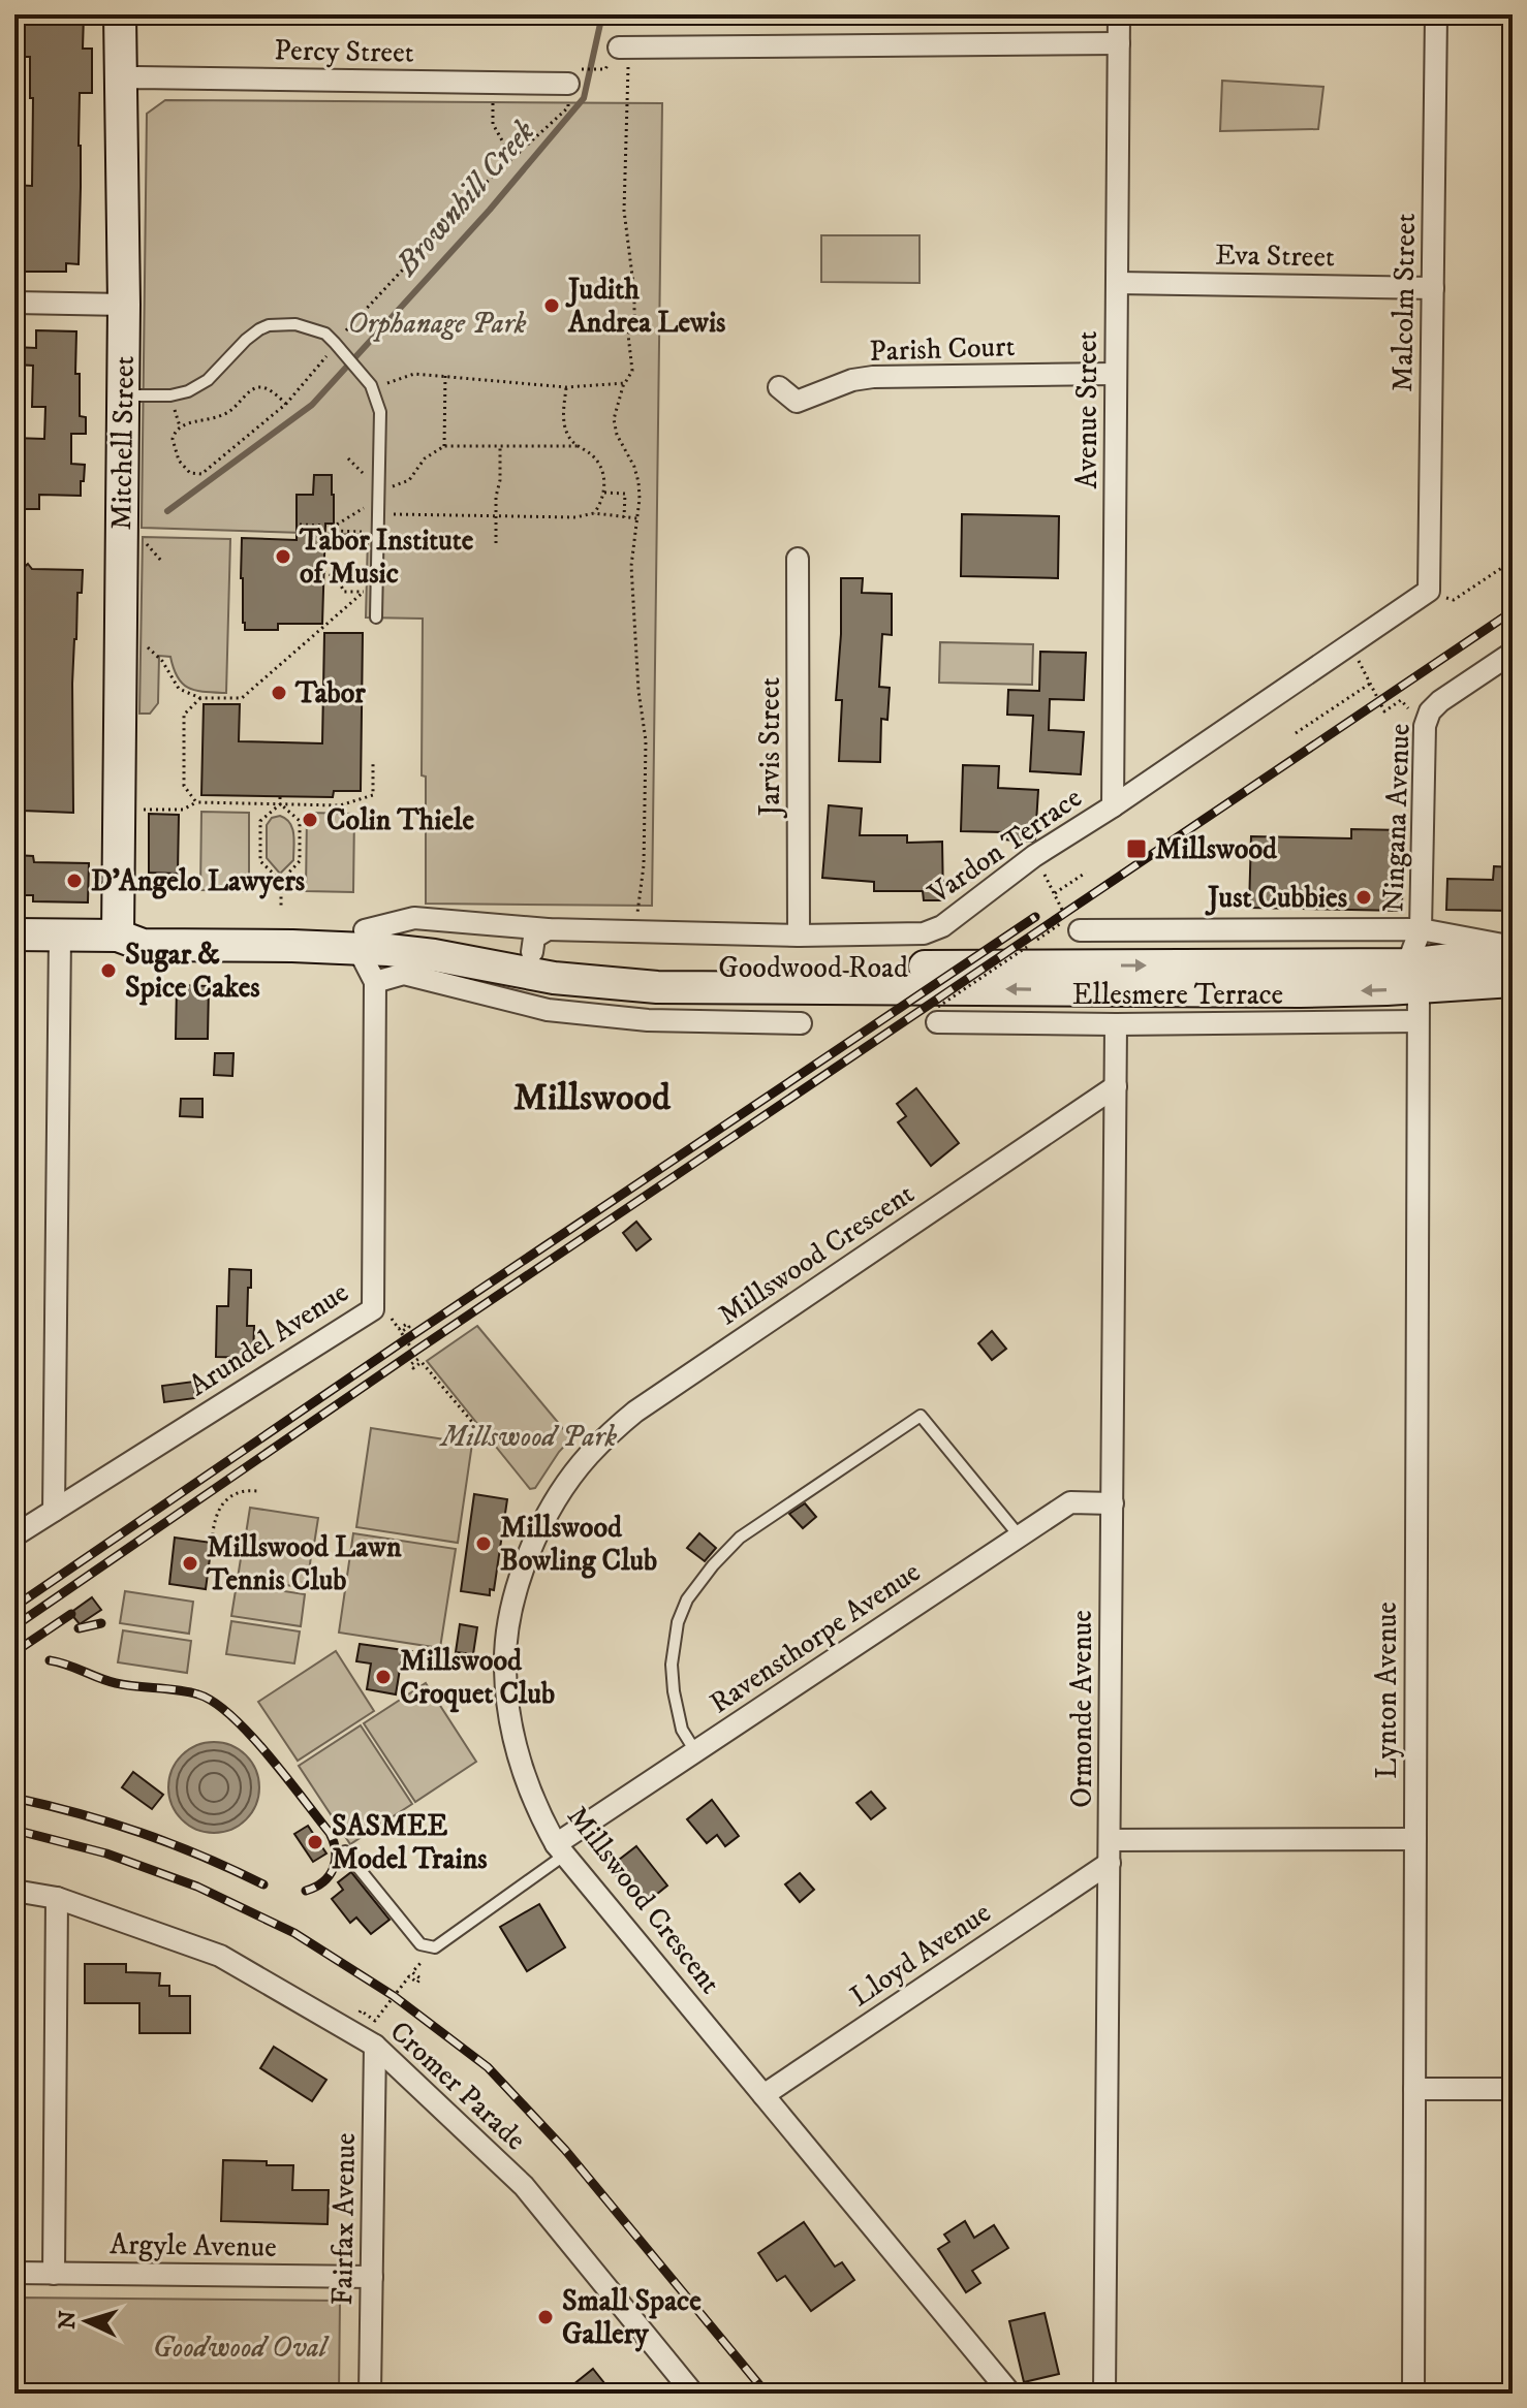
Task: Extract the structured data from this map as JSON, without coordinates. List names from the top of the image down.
{
  "streets": {
    "main road": ["Mitchell Street", "Goodwood Road"],
    "street": [
      "Percy Street",
      "Eva Street",
      "Malcolm Street",
      "Parish Court",
      "Avenue Street",
      "Jarvis Street",
      "Ningana Avenue",
      "Vardon Terrace",
      "Ellesmere Terrace",
      "Millswood Crescent",
      "Arundel Avenue",
      "Ravensthorpe Avenue",
      "Lynton Avenue",
      "Ormonde Avenue",
      "Lloyd Avenue",
      "Cromer Parade",
      "Fairfax Avenue",
      "Argyle Avenue"
    ]
  },
  "crossings": [
    ["Percy Street", "Mitchell Street"],
    ["Eva Street", "Malcolm Street"],
    ["Eva Street", "Avenue Street"],
    ["Malcolm Street", "Vardon Terrace"],
    ["Parish Court", "Avenue Street"],
    ["Avenue Street", "Vardon Terrace"],
    ["Mitchell Street", "Goodwood Road"],
    ["Jarvis Street", "Vardon Terrace"],
    ["Ningana Avenue", "Goodwood Road"],
    ["Ningana Avenue", "Lynton Avenue"],
    ["Vardon Terrace", "Goodwood Road"],
    ["Goodwood Road", "Arundel Avenue"],
    ["Goodwood Road", "Lynton Avenue"],
    ["Ellesmere Terrace", "Lynton Avenue"],
    ["Ellesmere Terrace", "Ormonde Avenue"],
    ["Millswood Crescent", "Ravensthorpe Avenue"],
    ["Millswood Crescent", "Ormonde Avenue"],
    ["Millswood Crescent", "Lloyd Avenue"],
    ["Ravensthorpe Avenue", "Ormonde Avenue"],
    ["Ormonde Avenue", "Lloyd Avenue"],
    ["Cromer Parade", "Fairfax Avenue"],
    ["Fairfax Avenue", "Argyle Avenue"]
  ],
  "districts": ["Millswood"],
  "water": ["Brownhill Creek"],
  "parks": ["Orphanage Park", "Millswood Park", "Goodwood Oval"],
  "places": {
    "other": [
      "Judith Andrea Lewis",
      "Tabor Institute of Music",
      "Tabor",
      "Colin Thiele",
      "D'Angelo Lawyers",
      "Just Cubbies",
      "Sugar & Spice Cakes",
      "Millswood Bowling Club",
      "Millswood Lawn Tennis Club",
      "Millswood Croquet Club",
      "SASMEE Model Trains",
      "Small Space Gallery"
    ],
    "transit": ["Millswood"]
  },
  "north": "left"
}
